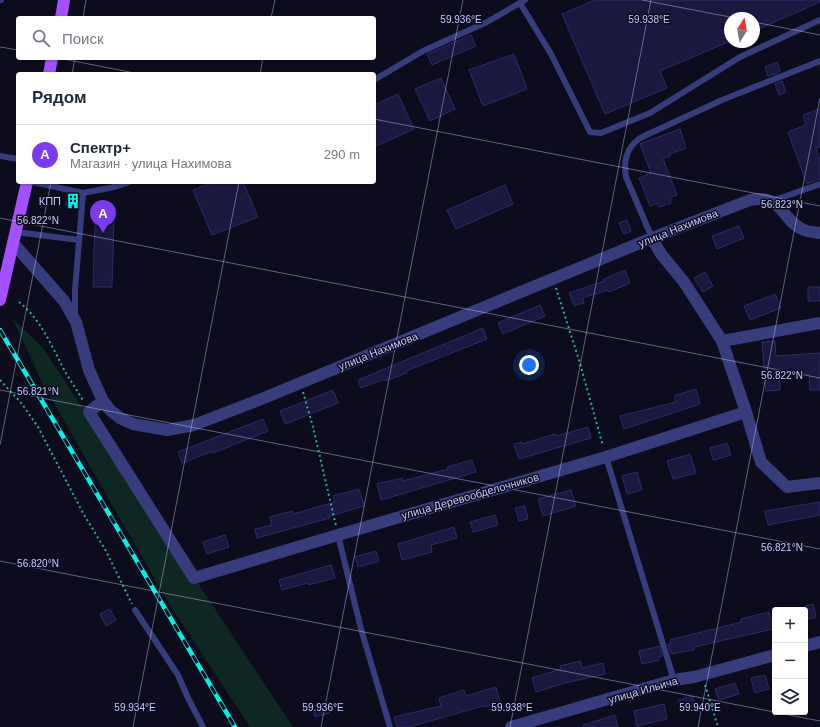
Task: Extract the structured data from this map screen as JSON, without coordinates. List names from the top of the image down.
{
  "streets": {
    "street": ["улица Нахимова", "улица Деревообделочников", "улица Ильича"]
  },
  "places": {
    "building": ["КПП"]
  },
  "north": "top",
  "page": {
    "search": "Поиск",
    "heading": "Рядом",
    "list": [
      {
        "mark": "A",
        "name": "Спектр+",
        "note": "Магазин · улица Нахимова",
        "value": "290 m"
      }
    ],
    "pins": "A",
    "map_buttons": ["+", "−"]
  },
  "coordinates": [
    "59.936°E",
    "59.938°E",
    "56.823°N",
    "56.822°N",
    "56.821°N",
    "56.820°N",
    "59.934°E",
    "59.940°E"
  ]
}
